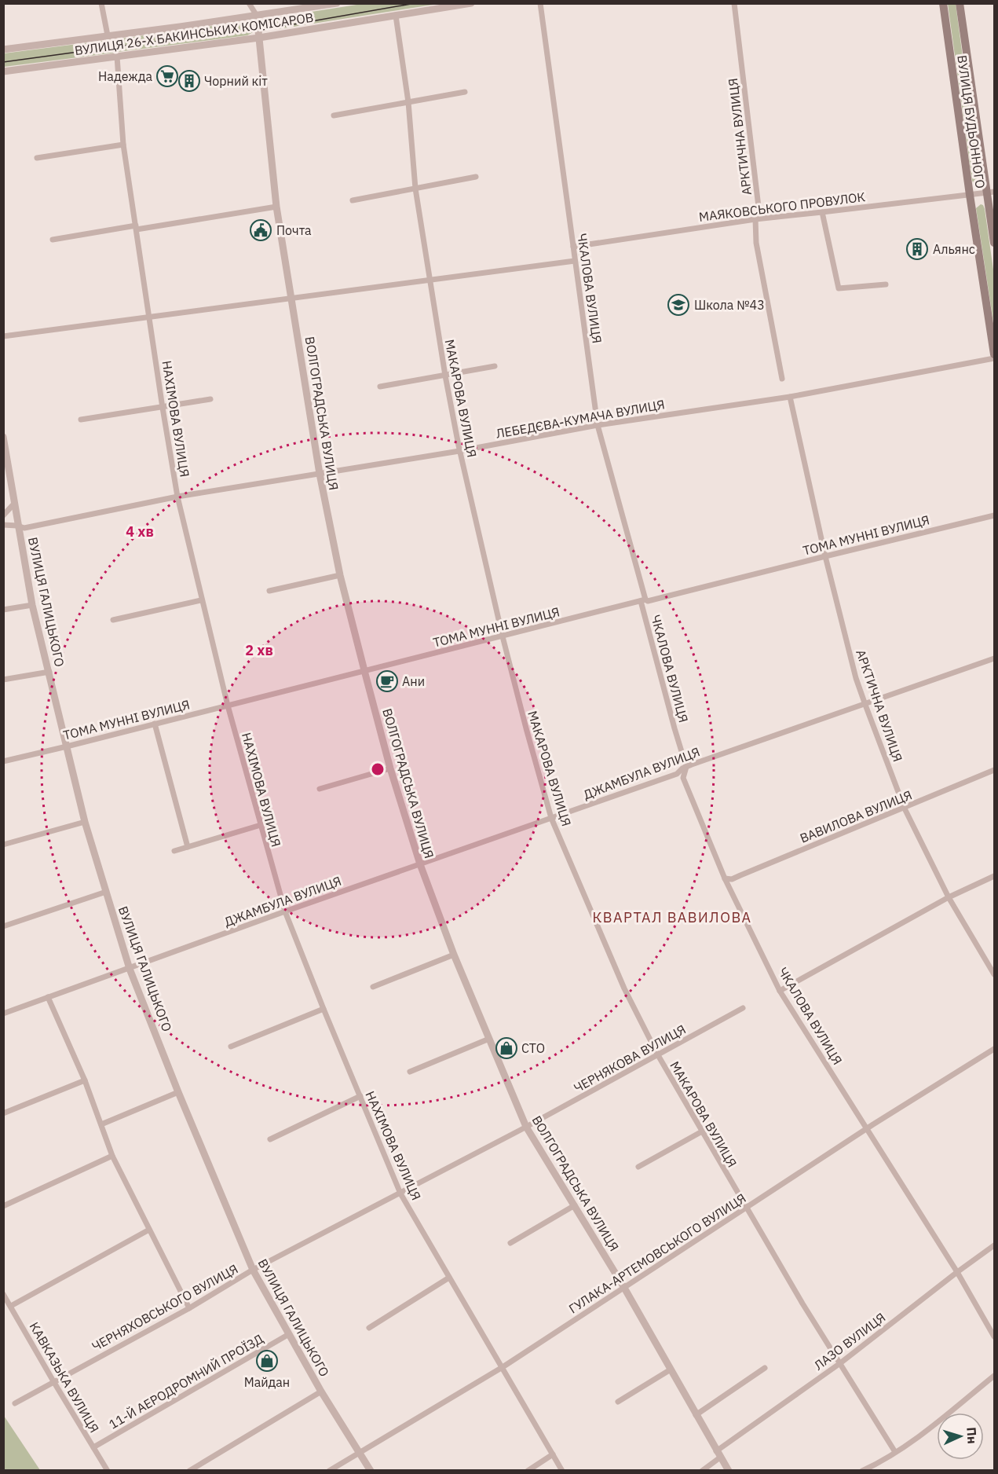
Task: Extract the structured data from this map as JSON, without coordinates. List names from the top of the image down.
{
  "streets": {
    "main road": ["ВУЛИЦЯ БУДЬОННОГО"],
    "street": [
      "ВУЛИЦЯ 26-Х БАКИНСЬКИХ КОМІСАРОВ",
      "АРКТИЧНА ВУЛИЦЯ",
      "МАЯКОВСЬКОГО ПРОВУЛОК",
      "ЧКАЛОВА ВУЛИЦЯ",
      "МАКАРОВА ВУЛИЦЯ",
      "ВОЛГОГРАДСЬКА ВУЛИЦЯ",
      "НАХІМОВА ВУЛИЦЯ",
      "ЛЕБЕДЄВА-КУМАЧА ВУЛИЦЯ",
      "ТОМА МУННІ ВУЛИЦЯ",
      "ВУЛИЦЯ ГАЛИЦЬКОГО",
      "ДЖАМБУЛА ВУЛИЦЯ",
      "ВАВИЛОВА ВУЛИЦЯ",
      "ЧЕРНЯКОВА ВУЛИЦЯ",
      "ГУЛАКА-АРТЕМОВСЬКОГО ВУЛИЦЯ",
      "ЧЕРНЯХОВСЬКОГО ВУЛИЦЯ",
      "ЛАЗО ВУЛИЦЯ",
      "КАВКАЗЬКА ВУЛИЦЯ",
      "11-Й АЕРОДРОМНИЙ ПРОЇЗД"
    ]
  },
  "crossings": [
    ["ВУЛИЦЯ 26-Х БАКИНСЬКИХ КОМІСАРОВ", "МАКАРОВА ВУЛИЦЯ"],
    ["ВУЛИЦЯ 26-Х БАКИНСЬКИХ КОМІСАРОВ", "ВОЛГОГРАДСЬКА ВУЛИЦЯ"],
    ["ВУЛИЦЯ 26-Х БАКИНСЬКИХ КОМІСАРОВ", "НАХІМОВА ВУЛИЦЯ"],
    ["ВУЛИЦЯ БУДЬОННОГО", "МАЯКОВСЬКОГО ПРОВУЛОК"],
    ["АРКТИЧНА ВУЛИЦЯ", "МАЯКОВСЬКОГО ПРОВУЛОК"],
    ["АРКТИЧНА ВУЛИЦЯ", "ЛЕБЕДЄВА-КУМАЧА ВУЛИЦЯ"],
    ["АРКТИЧНА ВУЛИЦЯ", "ТОМА МУННІ ВУЛИЦЯ"],
    ["АРКТИЧНА ВУЛИЦЯ", "ДЖАМБУЛА ВУЛИЦЯ"],
    ["АРКТИЧНА ВУЛИЦЯ", "ВАВИЛОВА ВУЛИЦЯ"],
    ["МАЯКОВСЬКОГО ПРОВУЛОК", "ЧКАЛОВА ВУЛИЦЯ"],
    ["ЧКАЛОВА ВУЛИЦЯ", "ЛЕБЕДЄВА-КУМАЧА ВУЛИЦЯ"],
    ["ЧКАЛОВА ВУЛИЦЯ", "ТОМА МУННІ ВУЛИЦЯ"],
    ["ЧКАЛОВА ВУЛИЦЯ", "ДЖАМБУЛА ВУЛИЦЯ"],
    ["ЧКАЛОВА ВУЛИЦЯ", "ВАВИЛОВА ВУЛИЦЯ"],
    ["ЧКАЛОВА ВУЛИЦЯ", "ГУЛАКА-АРТЕМОВСЬКОГО ВУЛИЦЯ"],
    ["ЧКАЛОВА ВУЛИЦЯ", "ЛАЗО ВУЛИЦЯ"],
    ["МАКАРОВА ВУЛИЦЯ", "ЛЕБЕДЄВА-КУМАЧА ВУЛИЦЯ"],
    ["МАКАРОВА ВУЛИЦЯ", "ТОМА МУННІ ВУЛИЦЯ"],
    ["МАКАРОВА ВУЛИЦЯ", "ДЖАМБУЛА ВУЛИЦЯ"],
    ["МАКАРОВА ВУЛИЦЯ", "ЧЕРНЯКОВА ВУЛИЦЯ"],
    ["МАКАРОВА ВУЛИЦЯ", "ГУЛАКА-АРТЕМОВСЬКОГО ВУЛИЦЯ"],
    ["МАКАРОВА ВУЛИЦЯ", "ЛАЗО ВУЛИЦЯ"],
    ["ВОЛГОГРАДСЬКА ВУЛИЦЯ", "ЛЕБЕДЄВА-КУМАЧА ВУЛИЦЯ"],
    ["ВОЛГОГРАДСЬКА ВУЛИЦЯ", "ТОМА МУННІ ВУЛИЦЯ"],
    ["ВОЛГОГРАДСЬКА ВУЛИЦЯ", "ДЖАМБУЛА ВУЛИЦЯ"],
    ["ВОЛГОГРАДСЬКА ВУЛИЦЯ", "ЧЕРНЯКОВА ВУЛИЦЯ"],
    ["ВОЛГОГРАДСЬКА ВУЛИЦЯ", "ГУЛАКА-АРТЕМОВСЬКОГО ВУЛИЦЯ"],
    ["ВОЛГОГРАДСЬКА ВУЛИЦЯ", "ЧЕРНЯХОВСЬКОГО ВУЛИЦЯ"],
    ["ВОЛГОГРАДСЬКА ВУЛИЦЯ", "ЛАЗО ВУЛИЦЯ"],
    ["НАХІМОВА ВУЛИЦЯ", "ЛЕБЕДЄВА-КУМАЧА ВУЛИЦЯ"],
    ["НАХІМОВА ВУЛИЦЯ", "ТОМА МУННІ ВУЛИЦЯ"],
    ["НАХІМОВА ВУЛИЦЯ", "ДЖАМБУЛА ВУЛИЦЯ"],
    ["НАХІМОВА ВУЛИЦЯ", "ГУЛАКА-АРТЕМОВСЬКОГО ВУЛИЦЯ"],
    ["НАХІМОВА ВУЛИЦЯ", "ЧЕРНЯХОВСЬКОГО ВУЛИЦЯ"],
    ["ЛЕБЕДЄВА-КУМАЧА ВУЛИЦЯ", "ВУЛИЦЯ ГАЛИЦЬКОГО"],
    ["ТОМА МУННІ ВУЛИЦЯ", "ВУЛИЦЯ ГАЛИЦЬКОГО"],
    ["ВУЛИЦЯ ГАЛИЦЬКОГО", "ДЖАМБУЛА ВУЛИЦЯ"],
    ["ВУЛИЦЯ ГАЛИЦЬКОГО", "ГУЛАКА-АРТЕМОВСЬКОГО ВУЛИЦЯ"],
    ["ВУЛИЦЯ ГАЛИЦЬКОГО", "ЧЕРНЯХОВСЬКОГО ВУЛИЦЯ"],
    ["ВУЛИЦЯ ГАЛИЦЬКОГО", "11-Й АЕРОДРОМНИЙ ПРОЇЗД"],
    ["ЧЕРНЯКОВА ВУЛИЦЯ", "ЧЕРНЯХОВСЬКОГО ВУЛИЦЯ"],
    ["ЧЕРНЯХОВСЬКОГО ВУЛИЦЯ", "КАВКАЗЬКА ВУЛИЦЯ"],
    ["КАВКАЗЬКА ВУЛИЦЯ", "11-Й АЕРОДРОМНИЙ ПРОЇЗД"]
  ],
  "districts": ["КВАРТАЛ ВАВИЛОВА"],
  "places": {
    "supermarket": ["Надежда"],
    "building": ["Чорний кіт", "Альянс"],
    "public building": ["Почта"],
    "school or university": ["Школа №43"],
    "cafe": ["Ани"],
    "shop": ["СТО", "Майдан"]
  },
  "north": "right",
  "rings": ["4 хв", "2 хв"]
}
